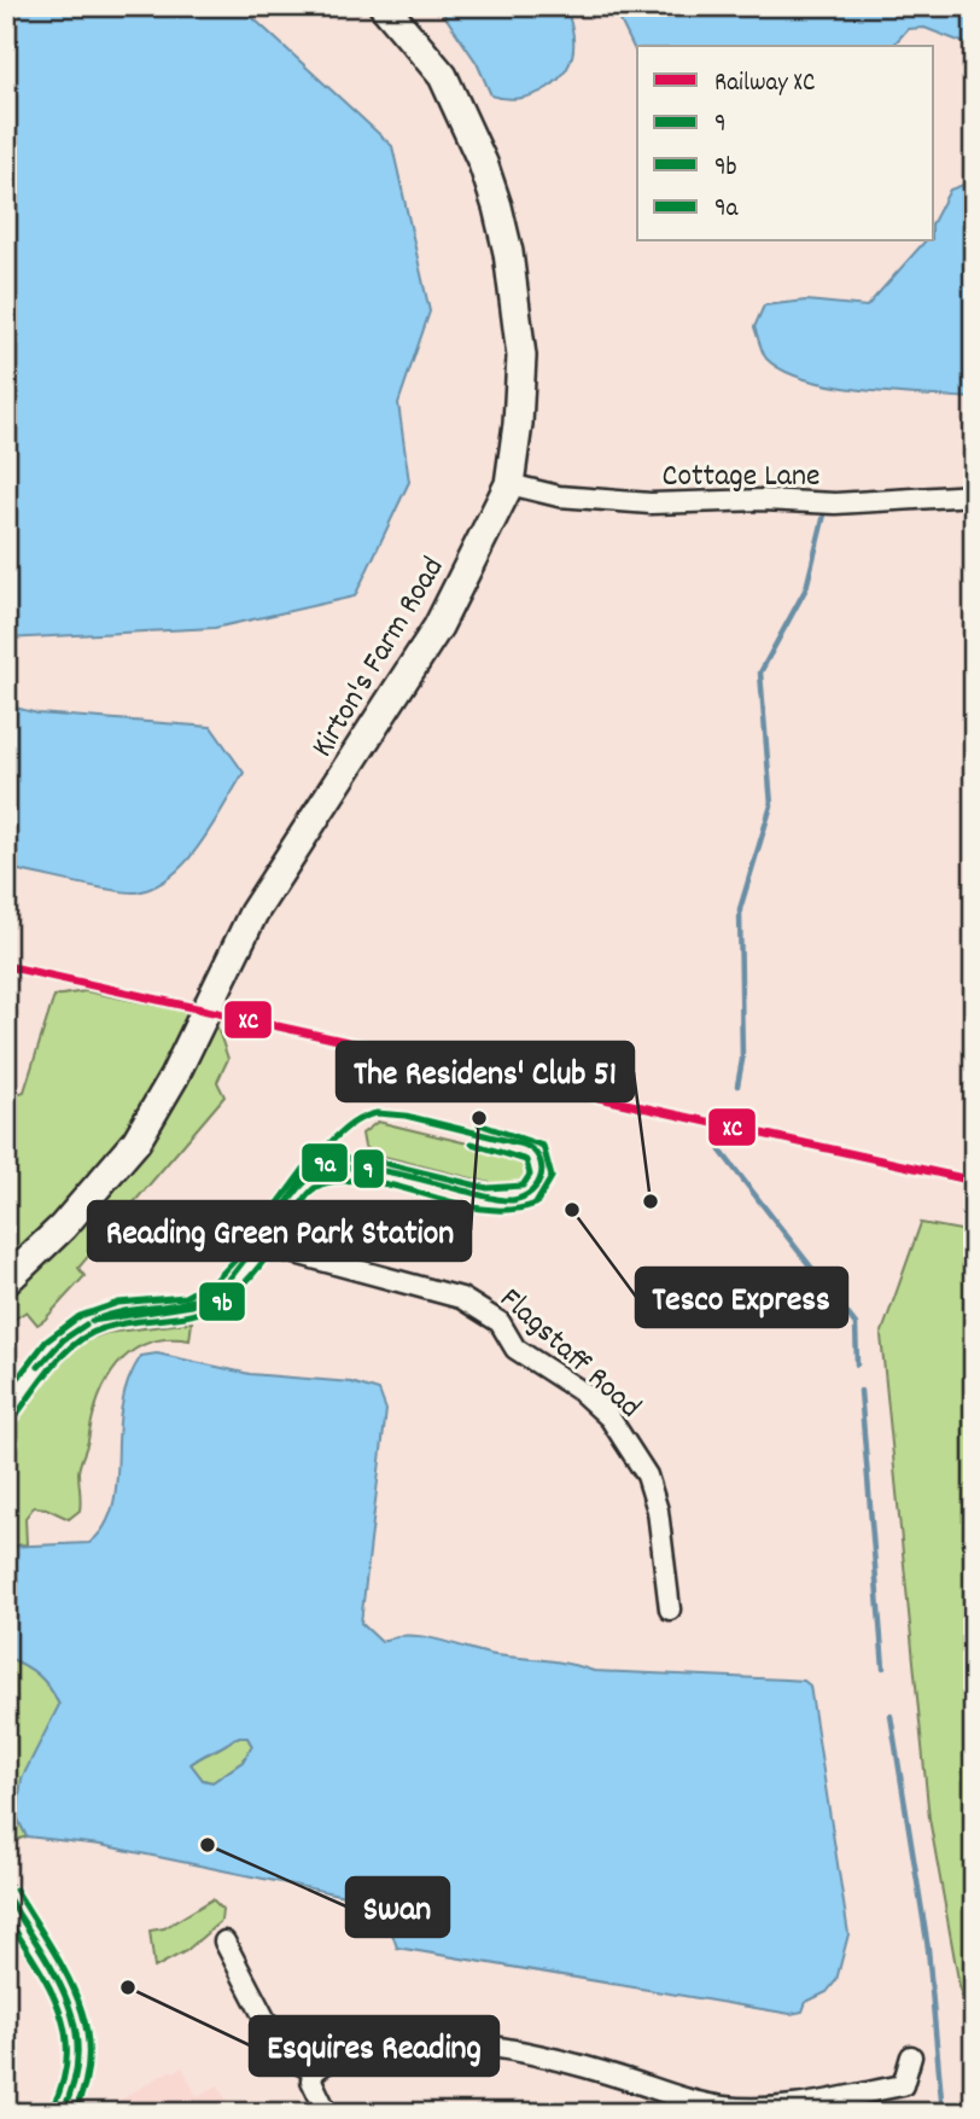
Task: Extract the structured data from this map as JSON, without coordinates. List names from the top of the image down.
{
  "streets": {
    "street": ["Cottage Lane", "Kirton's Farm Road", "Flagstaff Road"]
  },
  "crossings": [
    ["Cottage Lane", "Kirton's Farm Road"]
  ],
  "places": [
    "Reading Green Park Station",
    "The Residens' Club 51",
    "Tesco Express",
    "Swan",
    "Esquires Reading"
  ],
  "lines": [
    "rail line XC",
    "transit line 9",
    "transit line 9b",
    "transit line 9a"
  ],
  "legend": [
    "Railway XC",
    "9",
    "9b",
    "9a"
  ]
}
